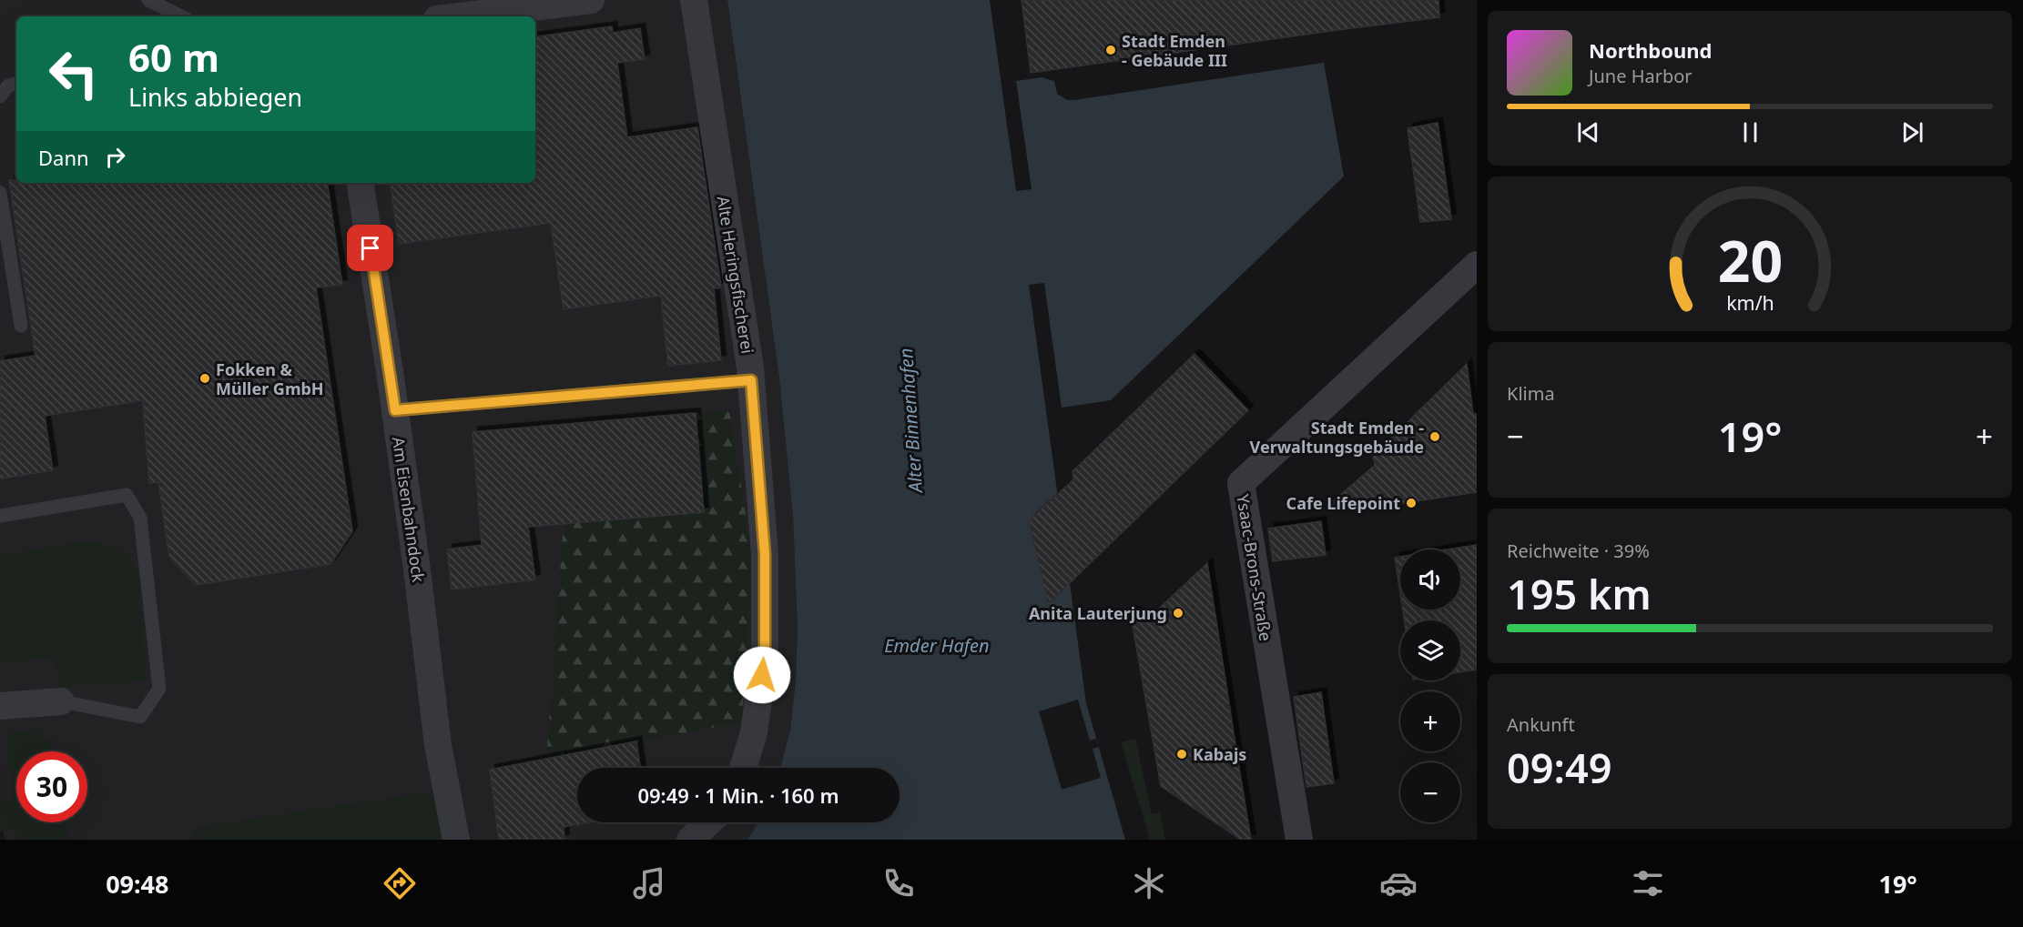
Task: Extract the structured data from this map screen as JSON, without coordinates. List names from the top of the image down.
{
  "streets": {
    "street": ["Alte Heringsfischerei", "Am Eisenbahndock", "Ysaac-Brons-Straße"]
  },
  "water": ["Alter Binnenhafen", "Emder Hafen"],
  "places": [
    "Stadt Emden - Gebäude III",
    "Fokken & Müller GmbH",
    "Stadt Emden - Verwaltungsgebäude",
    "Cafe Lifepoint",
    "Anita Lauterjung",
    "Kabajs"
  ],
  "page": {
    "turn": ["60 m", "Links abbiegen"],
    "song": ["Northbound", "June Harbor"],
    "then": "Dann",
    "tile": [
      "Klima",
      ["Reichweite · 39%", "195 km"],
      ["Ankunft", "09:49"]
    ],
    "heat": ["−", "19°", "+"],
    "map_buttons": ["+", "−"],
    "limit": "30",
    "trip": "09:49 · 1 Min. · 160 m",
    "tabs": ["09:48", "19°"],
    "gauge": ["20", "km/h"]
  }
}
